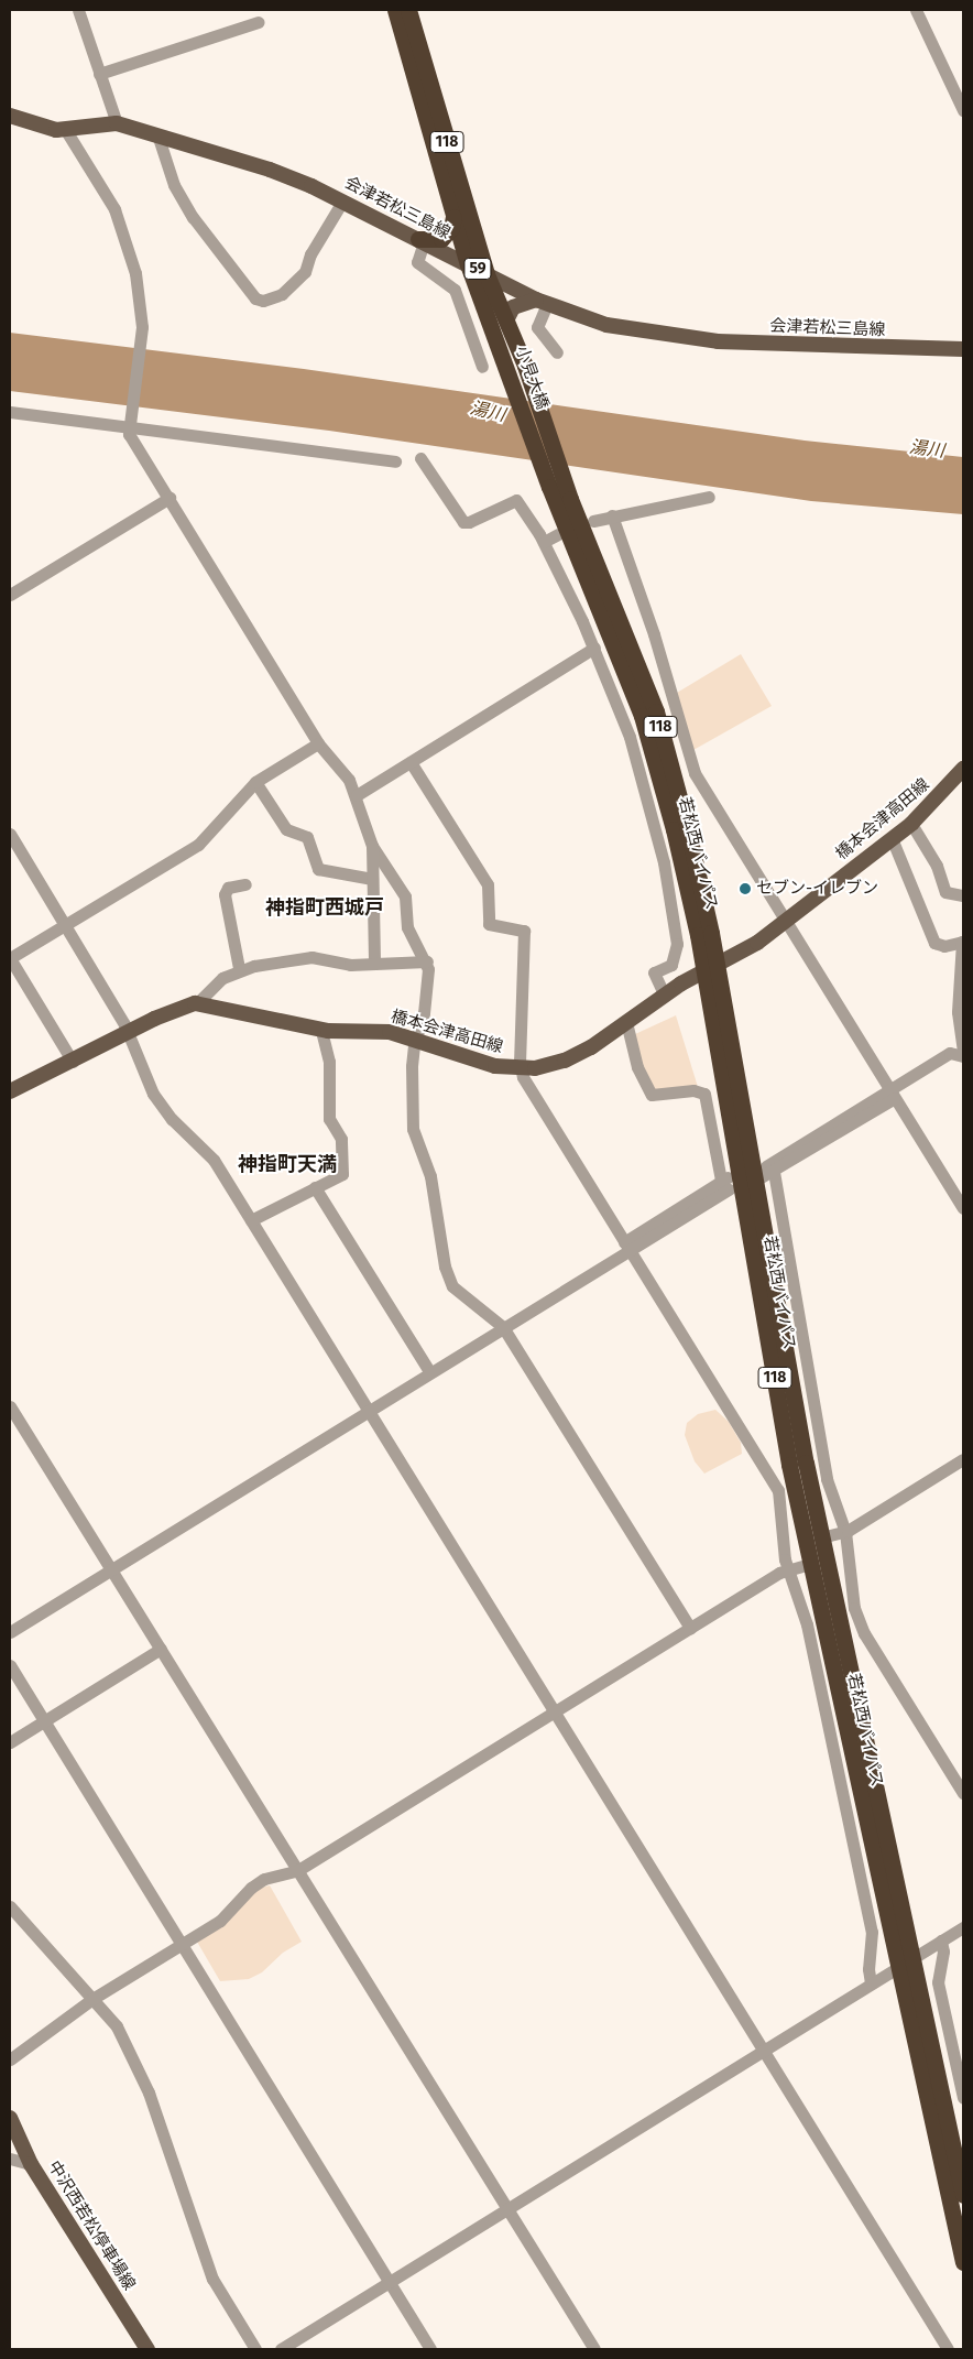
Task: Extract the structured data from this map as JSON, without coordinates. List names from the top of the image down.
{
  "streets": {
    "highway": ["118", "小見大橋", "若松西バイパス"],
    "main road": [
      "会津若松三島線",
      "59",
      "橋本会津高田線",
      "中沢西若松停車場線"
    ]
  },
  "crossings": [
    ["118", "会津若松三島線"],
    ["118", "小見大橋"],
    ["会津若松三島線", "小見大橋"],
    ["小見大橋", "若松西バイパス"],
    ["橋本会津高田線", "若松西バイパス"]
  ],
  "districts": ["神指町西城戸", "神指町天満"],
  "water": ["湯川"],
  "places": ["セブン-イレブン"]
}
